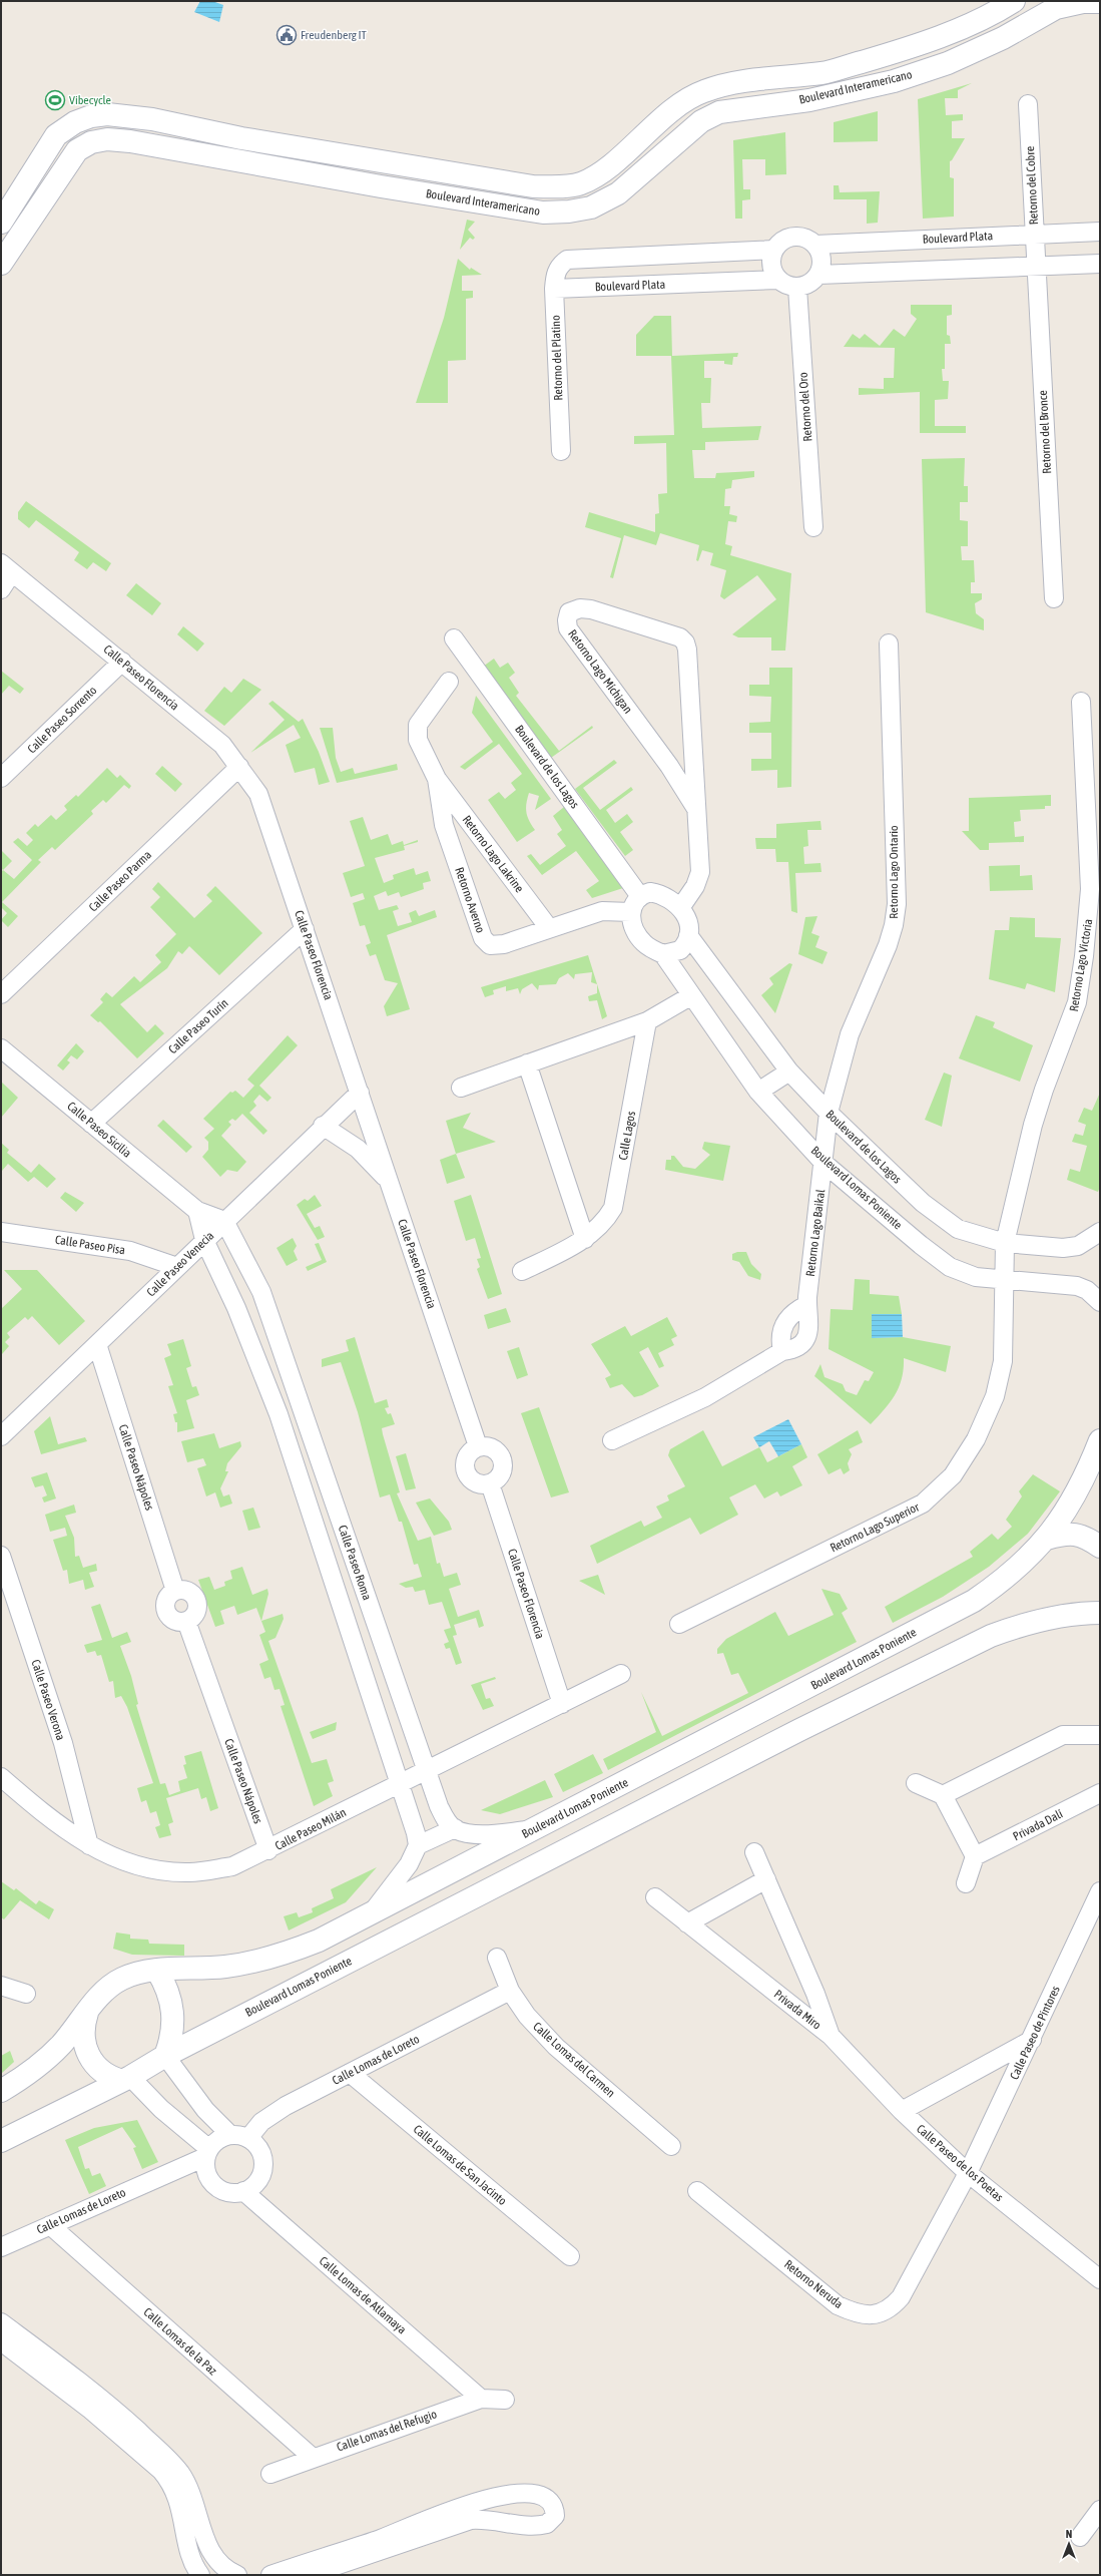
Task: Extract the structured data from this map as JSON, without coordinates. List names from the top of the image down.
{
  "streets": {
    "street": [
      "Boulevard Interamericano",
      "Retorno del Cobre",
      "Boulevard Plata",
      "Retorno del Platino",
      "Retorno del Oro",
      "Retorno del Bronce",
      "Retorno Lago Míchigan",
      "Calle Paseo Florencia",
      "Calle Paseo Sorrento",
      "Boulevard de los Lagos",
      "Retorno Lago Lakrine",
      "Retorno Lago Ontario",
      "Calle Paseo Parma",
      "Retorno Averno",
      "Retorno Lago Victoria",
      "Calle Paseo Turín",
      "Calle Paseo Sicilia",
      "Calle Lagos",
      "Boulevard Lomas Poniente",
      "Retorno Lago Baikal",
      "Calle Paseo Pisa",
      "Calle Paseo Venecia",
      "Calle Paseo Nápoles",
      "Retorno Lago Superior",
      "Calle Paseo Roma",
      "Calle Paseo Verona",
      "Privada Dalí",
      "Calle Paseo Milán",
      "Privada Miro",
      "Calle Paseo de Pintores",
      "Calle Lomas de Loreto",
      "Calle Lomas del Carmen",
      "Calle Paseo de los Poetas",
      "Calle Lomas de San Jacinto",
      "Retorno Neruda",
      "Calle Lomas de Atlamaya",
      "Calle Lomas de la Paz",
      "Calle Lomas del Refugio"
    ]
  },
  "crossings": [
    ["Retorno del Cobre", "Boulevard Plata"],
    ["Retorno del Cobre", "Retorno del Bronce"],
    ["Boulevard Plata", "Retorno del Platino"],
    ["Boulevard Plata", "Retorno del Oro"],
    ["Retorno del Platino", "Retorno del Oro"],
    ["Retorno Lago Míchigan", "Boulevard de los Lagos"],
    ["Retorno Lago Míchigan", "Retorno Averno"],
    ["Retorno Lago Míchigan", "Boulevard Lomas Poniente"],
    ["Calle Paseo Florencia", "Calle Paseo Sorrento"],
    ["Calle Paseo Florencia", "Calle Paseo Parma"],
    ["Calle Paseo Florencia", "Calle Paseo Turín"],
    ["Calle Paseo Florencia", "Calle Paseo Venecia"],
    ["Calle Paseo Florencia", "Calle Paseo Milán"],
    ["Boulevard de los Lagos", "Retorno Lago Ontario"],
    ["Boulevard de los Lagos", "Retorno Averno"],
    ["Boulevard de los Lagos", "Retorno Lago Victoria"],
    ["Boulevard de los Lagos", "Boulevard Lomas Poniente"],
    ["Boulevard de los Lagos", "Retorno Lago Baikal"],
    ["Boulevard de los Lagos", "Retorno Lago Superior"],
    ["Retorno Lago Lakrine", "Retorno Averno"],
    ["Retorno Lago Ontario", "Retorno Lago Baikal"],
    ["Retorno Averno", "Boulevard Lomas Poniente"],
    ["Retorno Lago Victoria", "Retorno Lago Superior"],
    ["Calle Paseo Turín", "Calle Paseo Sicilia"],
    ["Calle Paseo Sicilia", "Calle Paseo Venecia"],
    ["Calle Paseo Sicilia", "Calle Paseo Roma"],
    ["Boulevard Lomas Poniente", "Retorno Lago Baikal"],
    ["Boulevard Lomas Poniente", "Retorno Lago Superior"],
    ["Calle Paseo Pisa", "Calle Paseo Venecia"],
    ["Calle Paseo Venecia", "Calle Paseo Nápoles"],
    ["Calle Paseo Venecia", "Calle Paseo Roma"],
    ["Calle Paseo Nápoles", "Calle Paseo Milán"],
    ["Calle Paseo Roma", "Calle Paseo Milán"],
    ["Calle Paseo Verona", "Calle Paseo Milán"],
    ["Privada Miro", "Calle Paseo de los Poetas"],
    ["Calle Paseo de Pintores", "Calle Paseo de los Poetas"],
    ["Calle Paseo de Pintores", "Retorno Neruda"],
    ["Calle Lomas de Loreto", "Calle Lomas del Carmen"],
    ["Calle Lomas de Loreto", "Calle Lomas de San Jacinto"],
    ["Calle Lomas de Loreto", "Calle Lomas de Atlamaya"],
    ["Calle Lomas de Loreto", "Calle Lomas de la Paz"],
    ["Calle Paseo de los Poetas", "Retorno Neruda"],
    ["Calle Lomas de Atlamaya", "Calle Lomas del Refugio"],
    ["Calle Lomas de la Paz", "Calle Lomas del Refugio"]
  ],
  "places": {
    "public building": ["Freudenberg IT"],
    "sports": ["Vibecycle"]
  },
  "north": "top"
}
